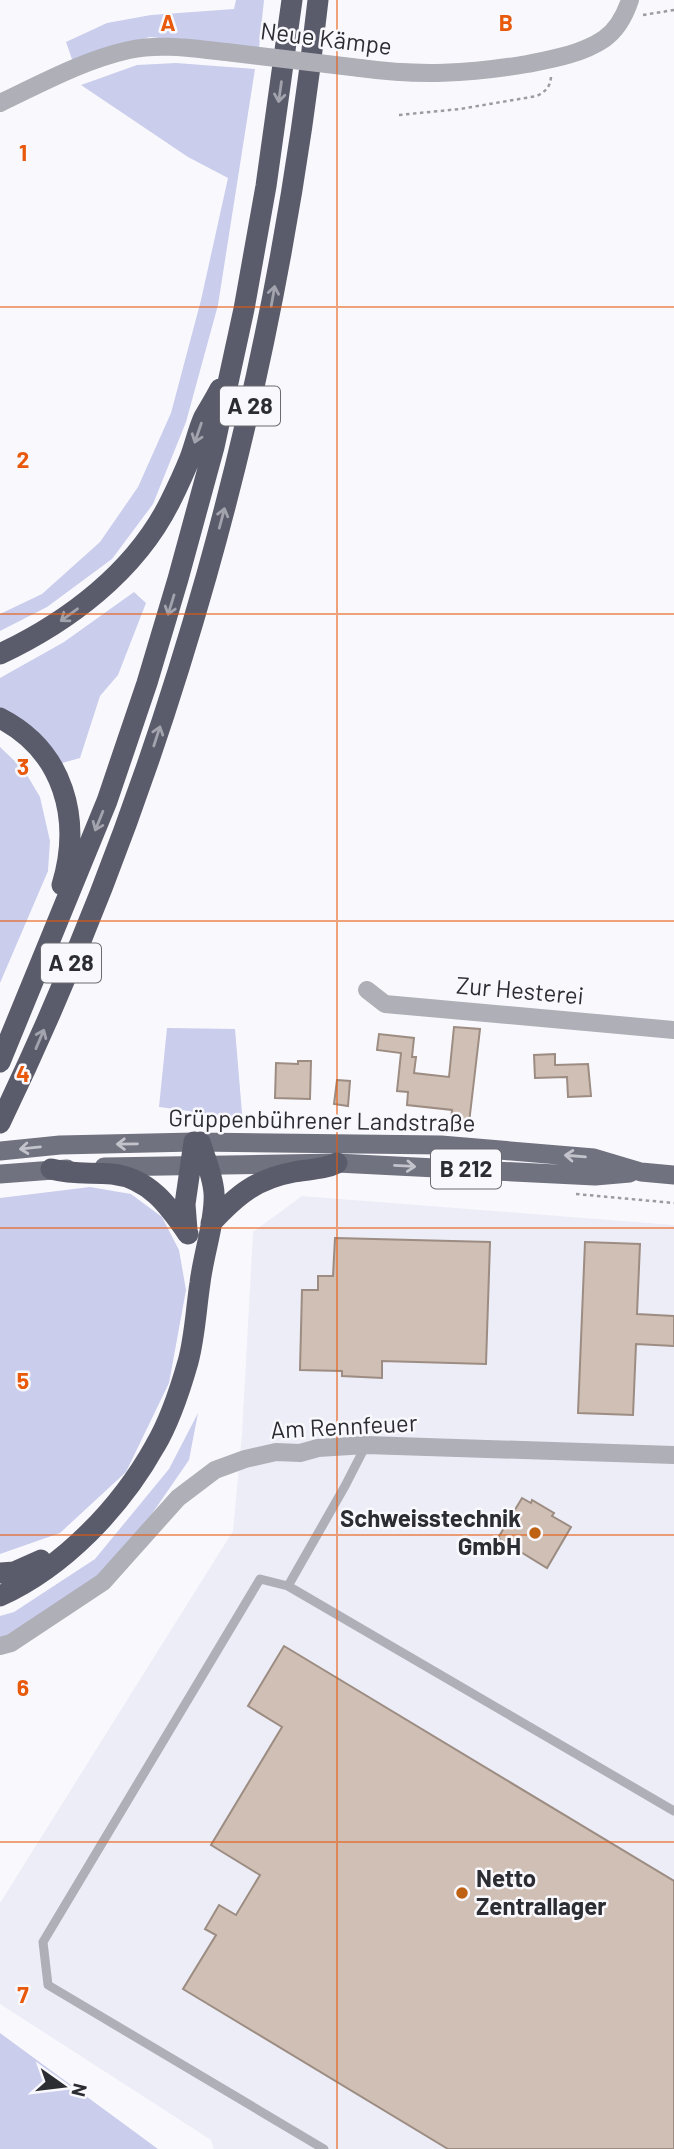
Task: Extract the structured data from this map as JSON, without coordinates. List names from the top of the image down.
{
  "streets": {
    "highway": ["A 28"],
    "main road": ["Grüppenbührener Landstraße", "B 212"],
    "street": ["Neue Kämpe", "Zur Hesterei", "Am Rennfeuer"]
  },
  "places": ["Schweisstechnik GmbH", "Netto Zentrallager"],
  "north": "right",
  "grid": {
    "columns": ["A", "B"],
    "rows": [
      "1",
      "2",
      "3",
      "4",
      "5",
      "6",
      "7"
    ]
  }
}
